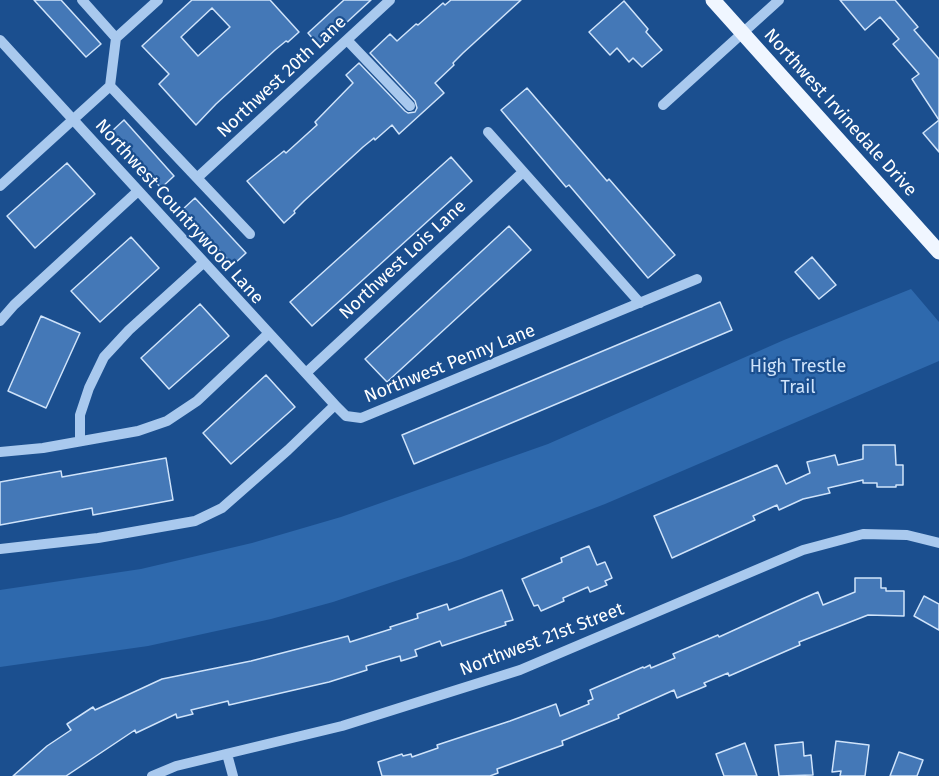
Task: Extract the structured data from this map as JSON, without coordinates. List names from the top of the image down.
{
  "streets": {
    "main road": ["Northwest Irvinedale Drive"],
    "street": [
      "Northwest 20th Lane",
      "Northwest Countrywood Lane",
      "Northwest Lois Lane",
      "Northwest Penny Lane",
      "Northwest 21st Street"
    ]
  },
  "crossings": [
    ["Northwest Countrywood Lane", "Northwest Lois Lane"],
    ["Northwest Countrywood Lane", "Northwest Penny Lane"]
  ],
  "parks": ["High Trestle Trail"]
}
